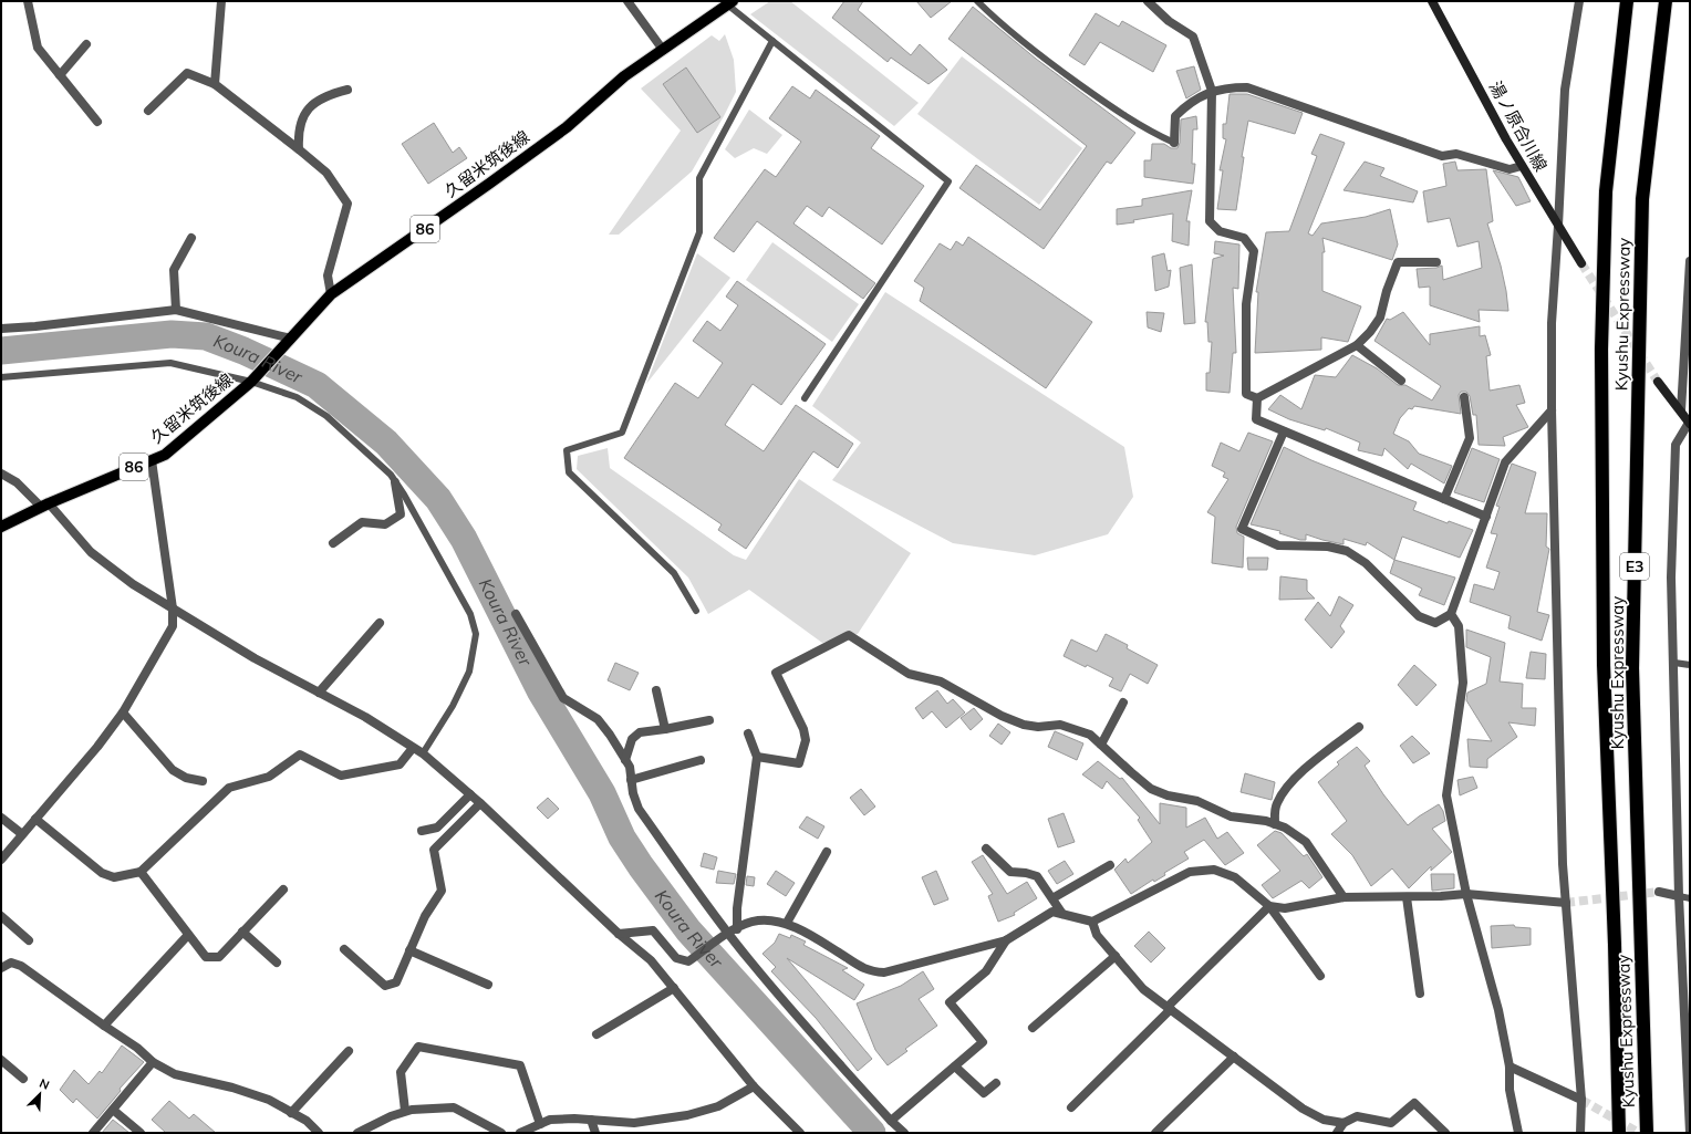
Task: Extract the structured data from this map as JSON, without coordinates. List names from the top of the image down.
{
  "streets": {
    "highway": ["Kyushu Expressway", "E3"],
    "main road": ["湯ノ原合川線", "久留米筑後線", "86"]
  },
  "water": ["Koura River"],
  "north": "top right"
}
